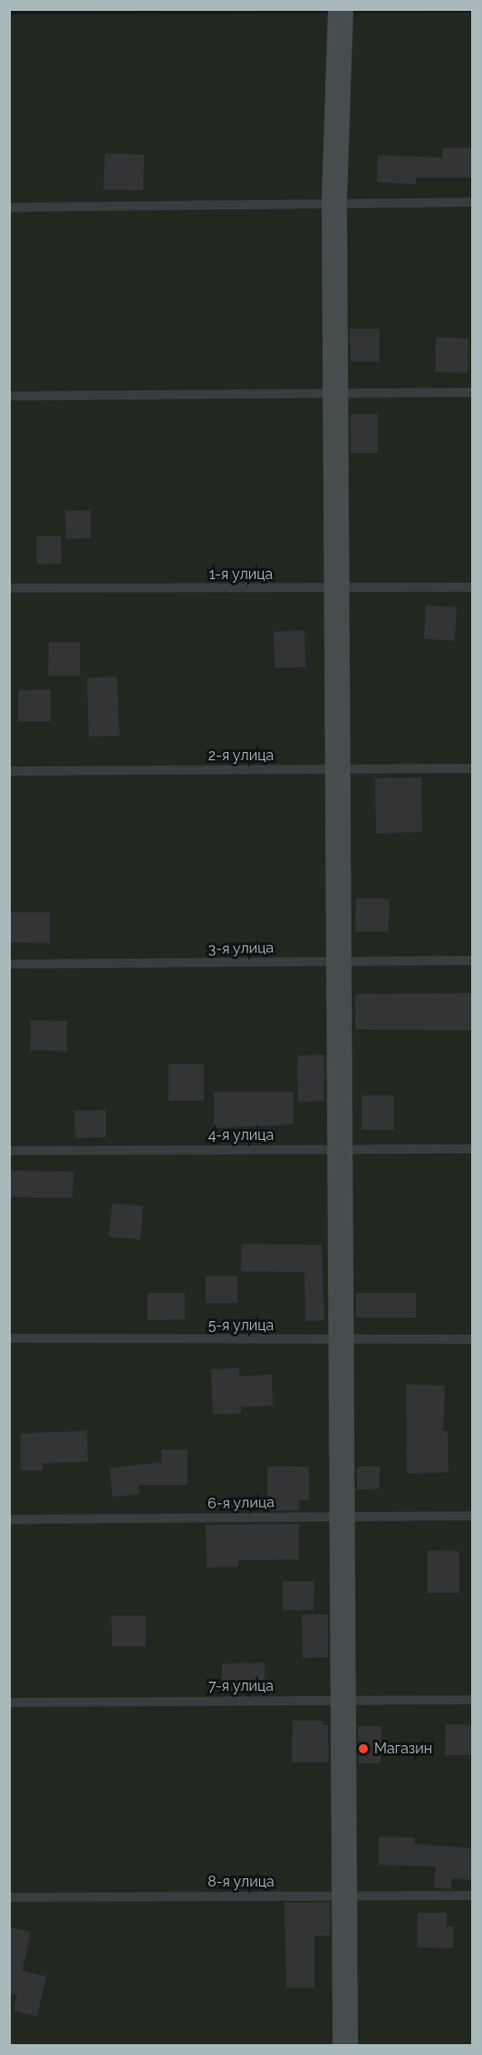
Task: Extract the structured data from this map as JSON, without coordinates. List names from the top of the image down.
{
  "streets": {
    "lane": [
      "1-я улица",
      "2-я улица",
      "3-я улица",
      "4-я улица",
      "5-я улица",
      "6-я улица",
      "7-я улица",
      "8-я улица"
    ]
  },
  "places": ["Магазин"]
}
